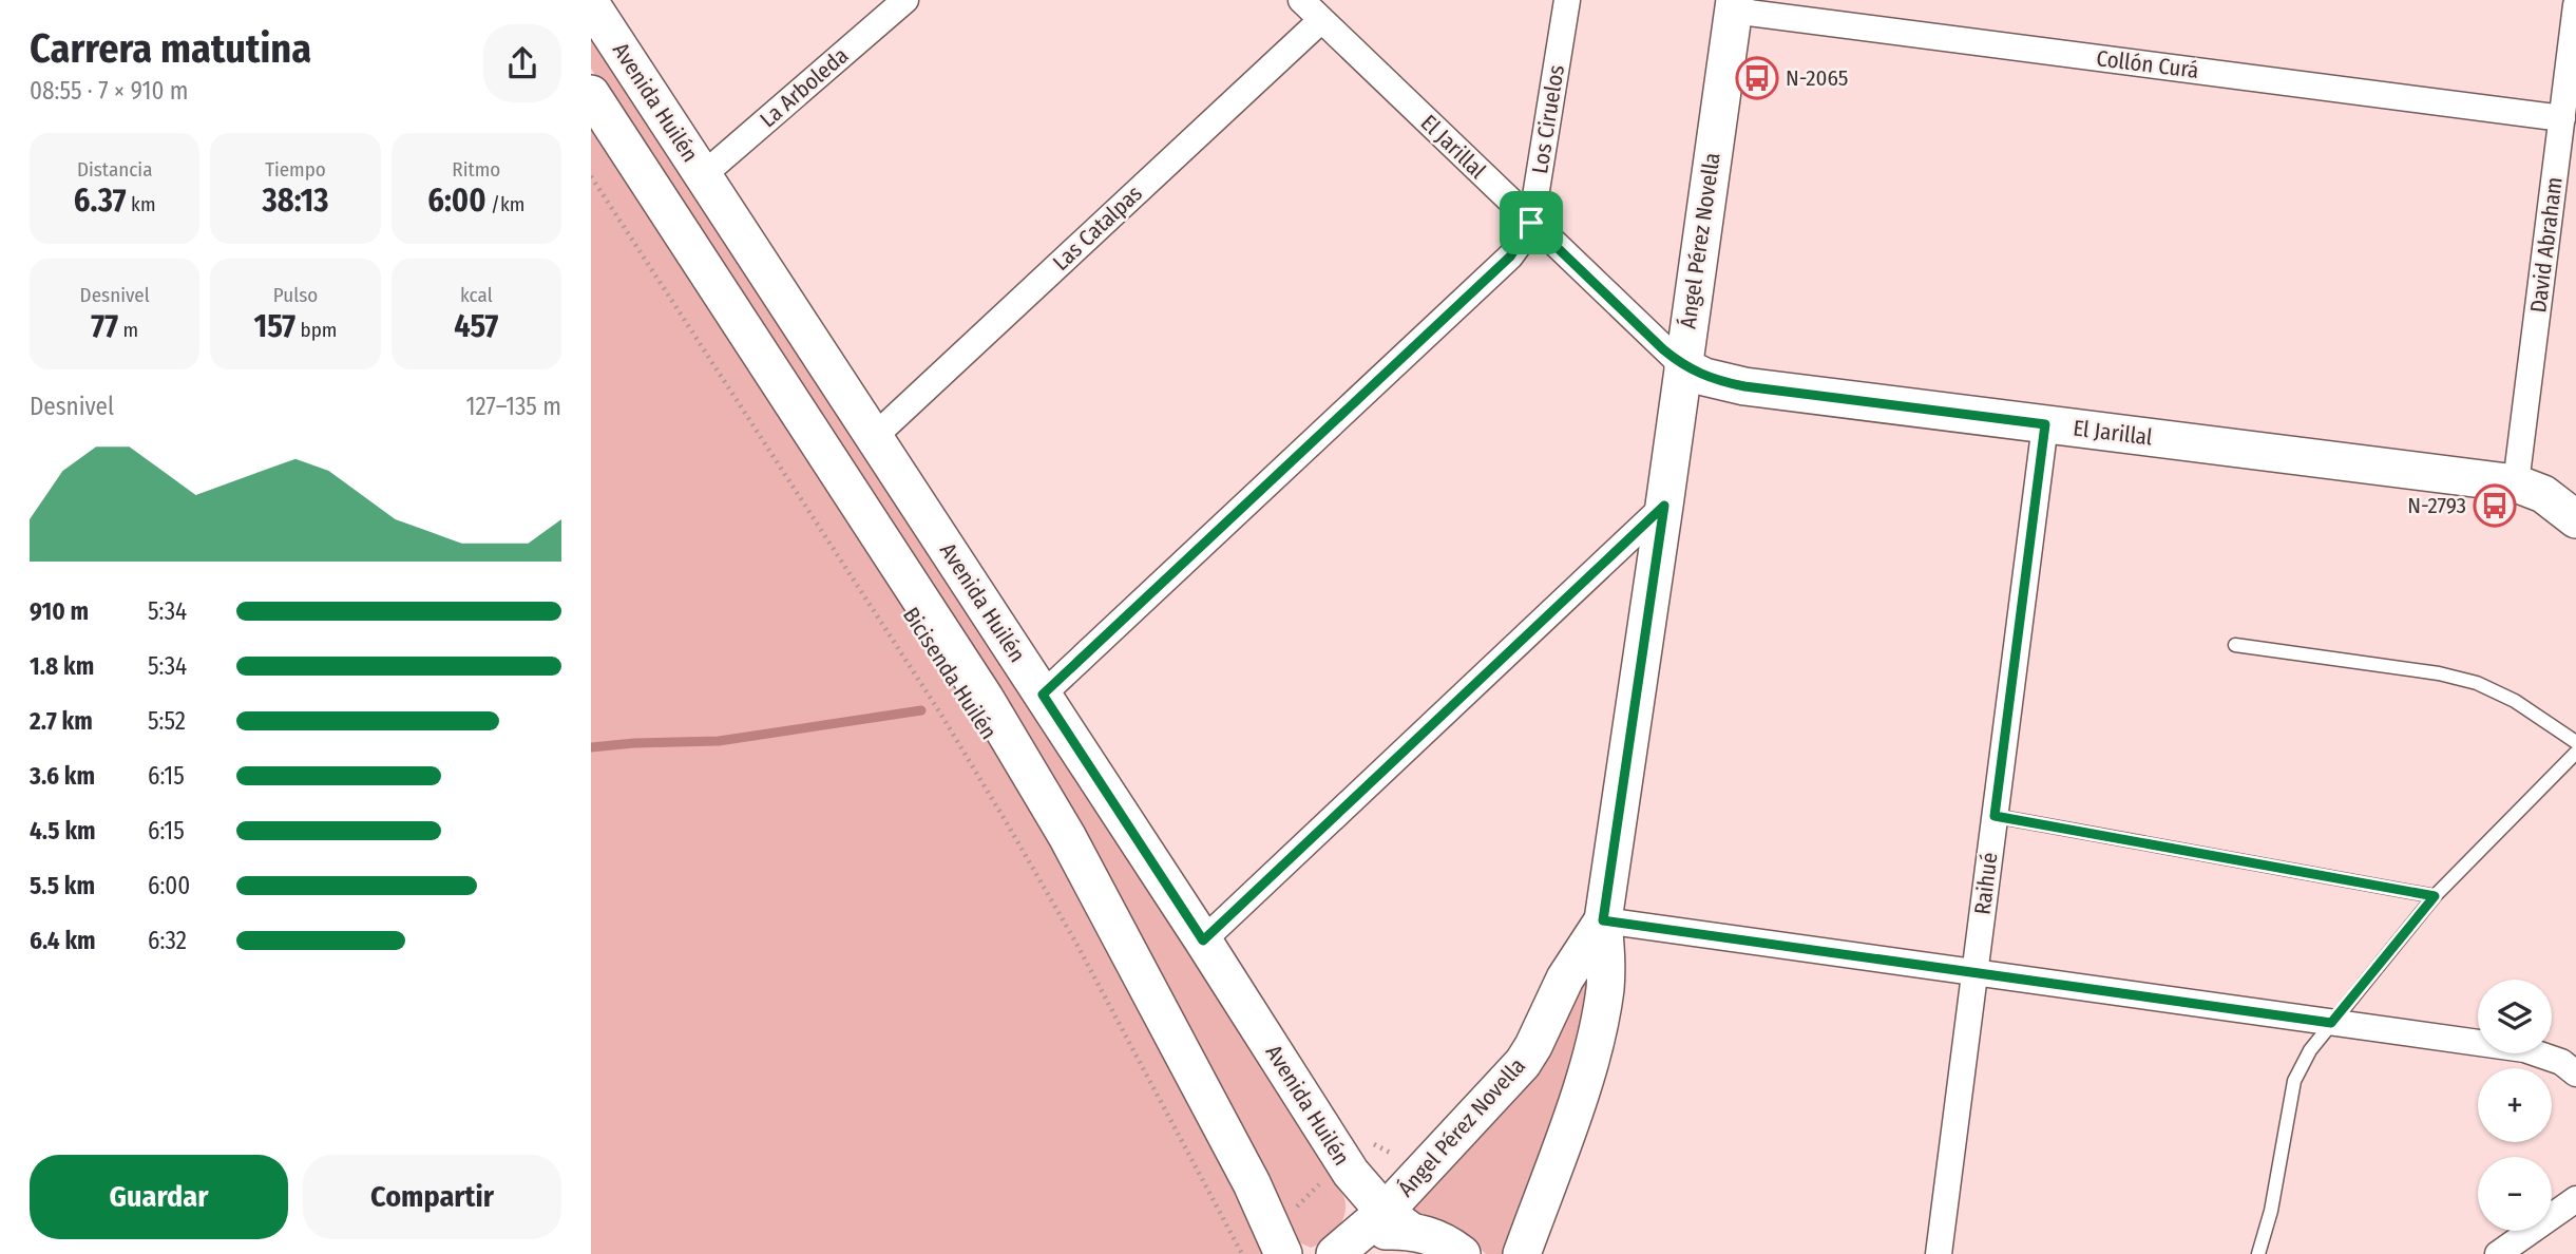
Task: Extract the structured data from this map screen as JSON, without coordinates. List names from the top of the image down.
{
  "streets": {
    "main road": ["Avenida Huilén", "El Jarillal", "Ángel Pérez Novella"],
    "street": [
      "Collón Curá",
      "La Arboleda",
      "Los Ciruelos",
      "Las Catalpas",
      "David Abraham",
      "Raihué"
    ]
  },
  "crossings": [
    ["Collón Curá", "Ángel Pérez Novella"],
    ["Collón Curá", "David Abraham"],
    ["La Arboleda", "Avenida Huilén"],
    ["Avenida Huilén", "Los Ciruelos"],
    ["Avenida Huilén", "Las Catalpas"],
    ["Avenida Huilén", "Ángel Pérez Novella"],
    ["Los Ciruelos", "El Jarillal"],
    ["El Jarillal", "Las Catalpas"],
    ["El Jarillal", "Ángel Pérez Novella"],
    ["El Jarillal", "David Abraham"],
    ["El Jarillal", "Raihué"]
  ],
  "places": {
    "bus stop": ["N-2065", "N-2793"]
  },
  "page": {
    "heading": ["Carrera matutina", "08:55 · 7 × 910 m"],
    "stats": [
      ["Distancia", "6.37 km"],
      ["Tiempo", "38:13"],
      ["Ritmo", "6:00 /km"],
      ["Desnivel", "77 m"],
      ["Pulso", "157 bpm"],
      ["kcal", "457"]
    ],
    "chart": ["Desnivel", "127–135 m"],
    "list": [
      {
        "name": "910 m",
        "note": "5:34"
      },
      {
        "name": "1.8 km",
        "note": "5:34"
      },
      {
        "name": "2.7 km",
        "note": "5:52"
      },
      {
        "name": "3.6 km",
        "note": "6:15"
      },
      {
        "name": "4.5 km",
        "note": "6:15"
      },
      {
        "name": "5.5 km",
        "note": "6:00"
      },
      {
        "name": "6.4 km",
        "note": "6:32"
      }
    ],
    "map_buttons": ["+", "−"],
    "buttons": ["Guardar", "Compartir"]
  }
}
